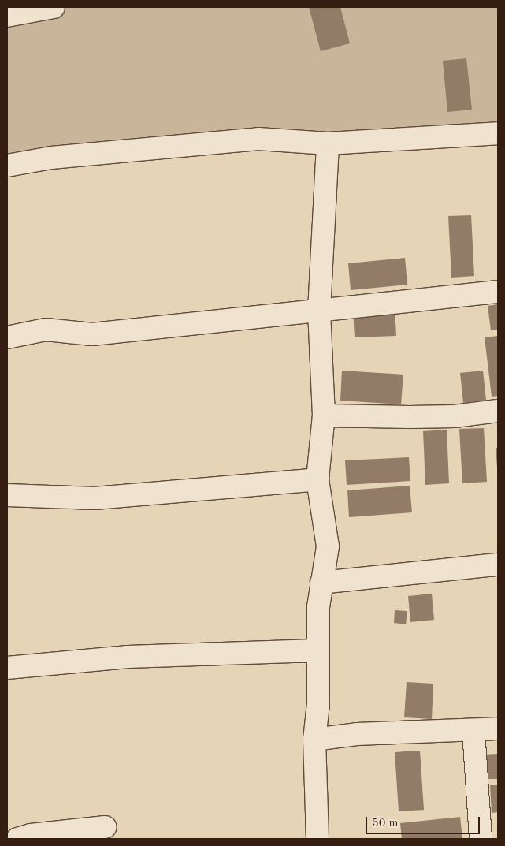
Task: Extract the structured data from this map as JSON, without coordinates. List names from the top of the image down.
{
  "scale_bar": "50 m"
}
